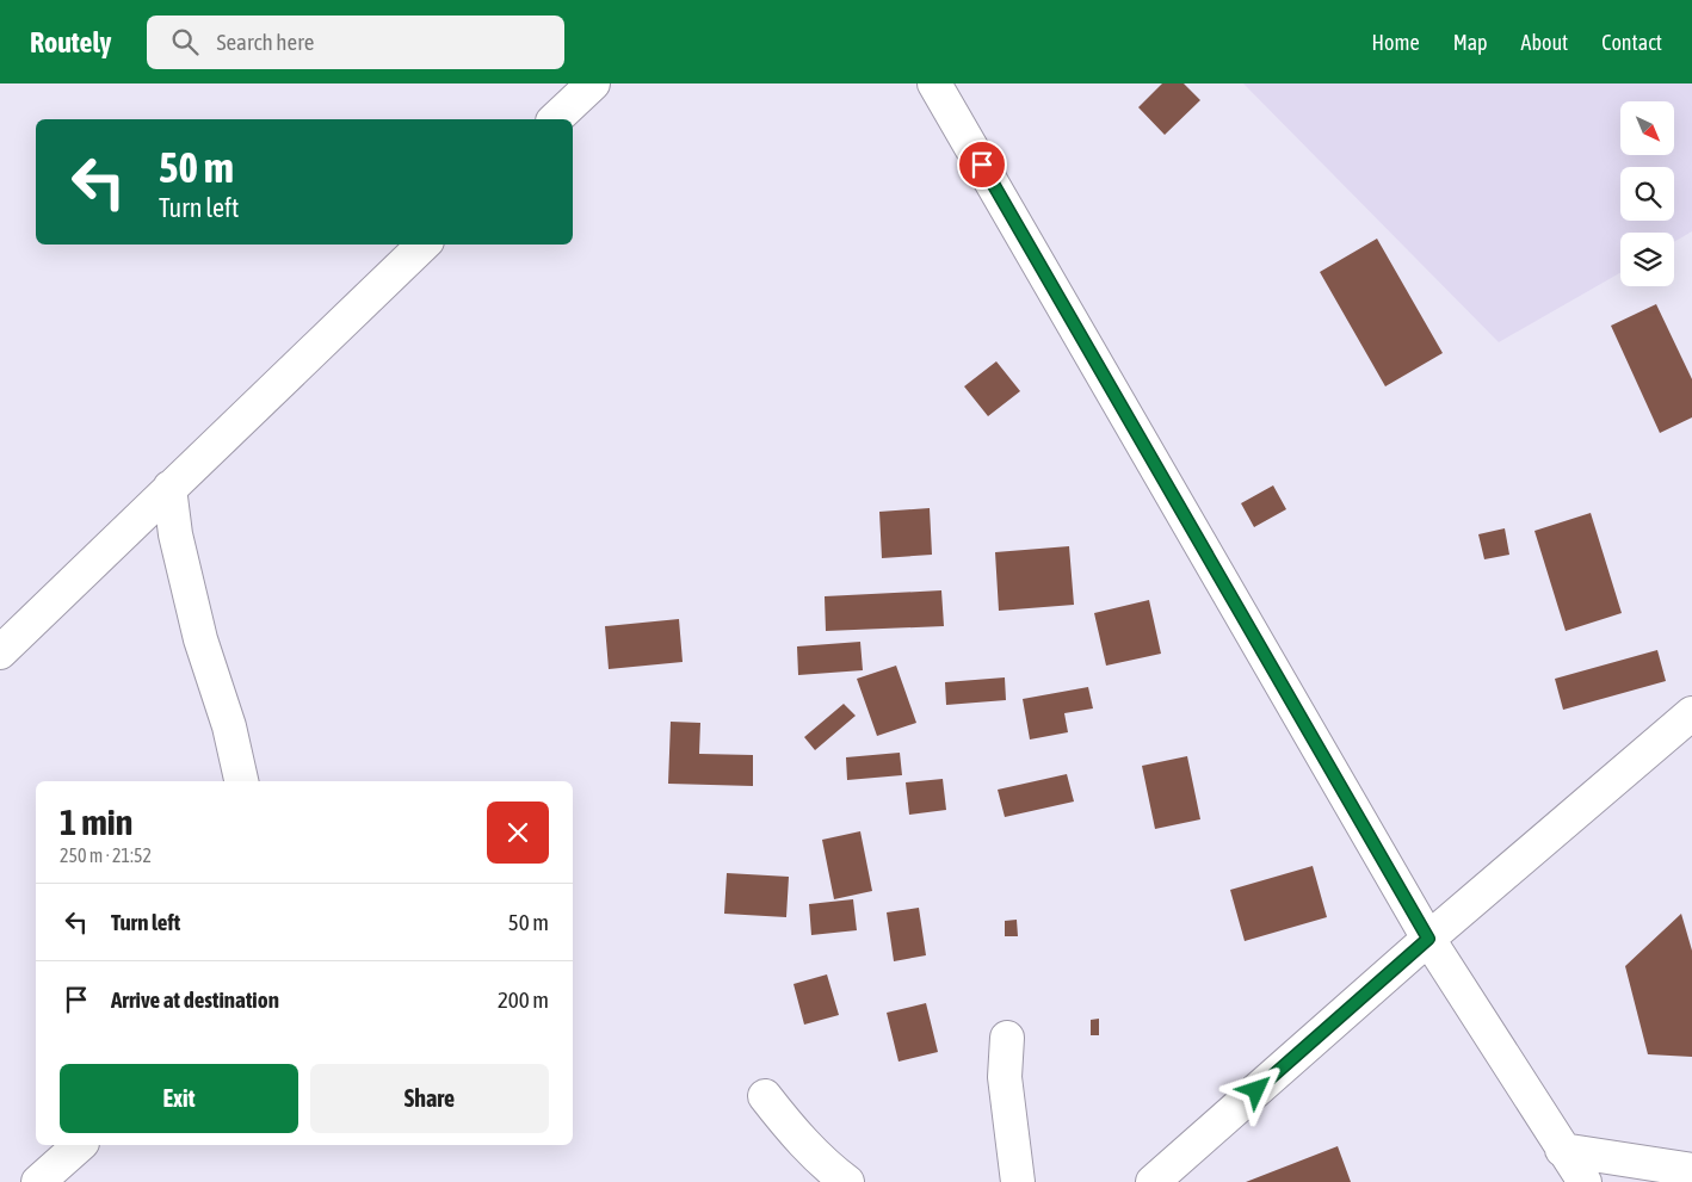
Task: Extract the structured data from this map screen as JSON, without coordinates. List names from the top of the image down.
{
  "north": "bottom right",
  "page": {
    "header": "Routely",
    "search": "Search here",
    "nav": [
      "Home",
      "Map",
      "About",
      "Contact"
    ],
    "turn": ["50 m", "Turn left"],
    "heading": ["1 min", "250 m · 21:52"],
    "list": [
      {
        "name": "Turn left",
        "value": "50 m"
      },
      {
        "name": "Arrive at destination",
        "value": "200 m"
      }
    ],
    "buttons": ["Exit", "Share"]
  }
}
